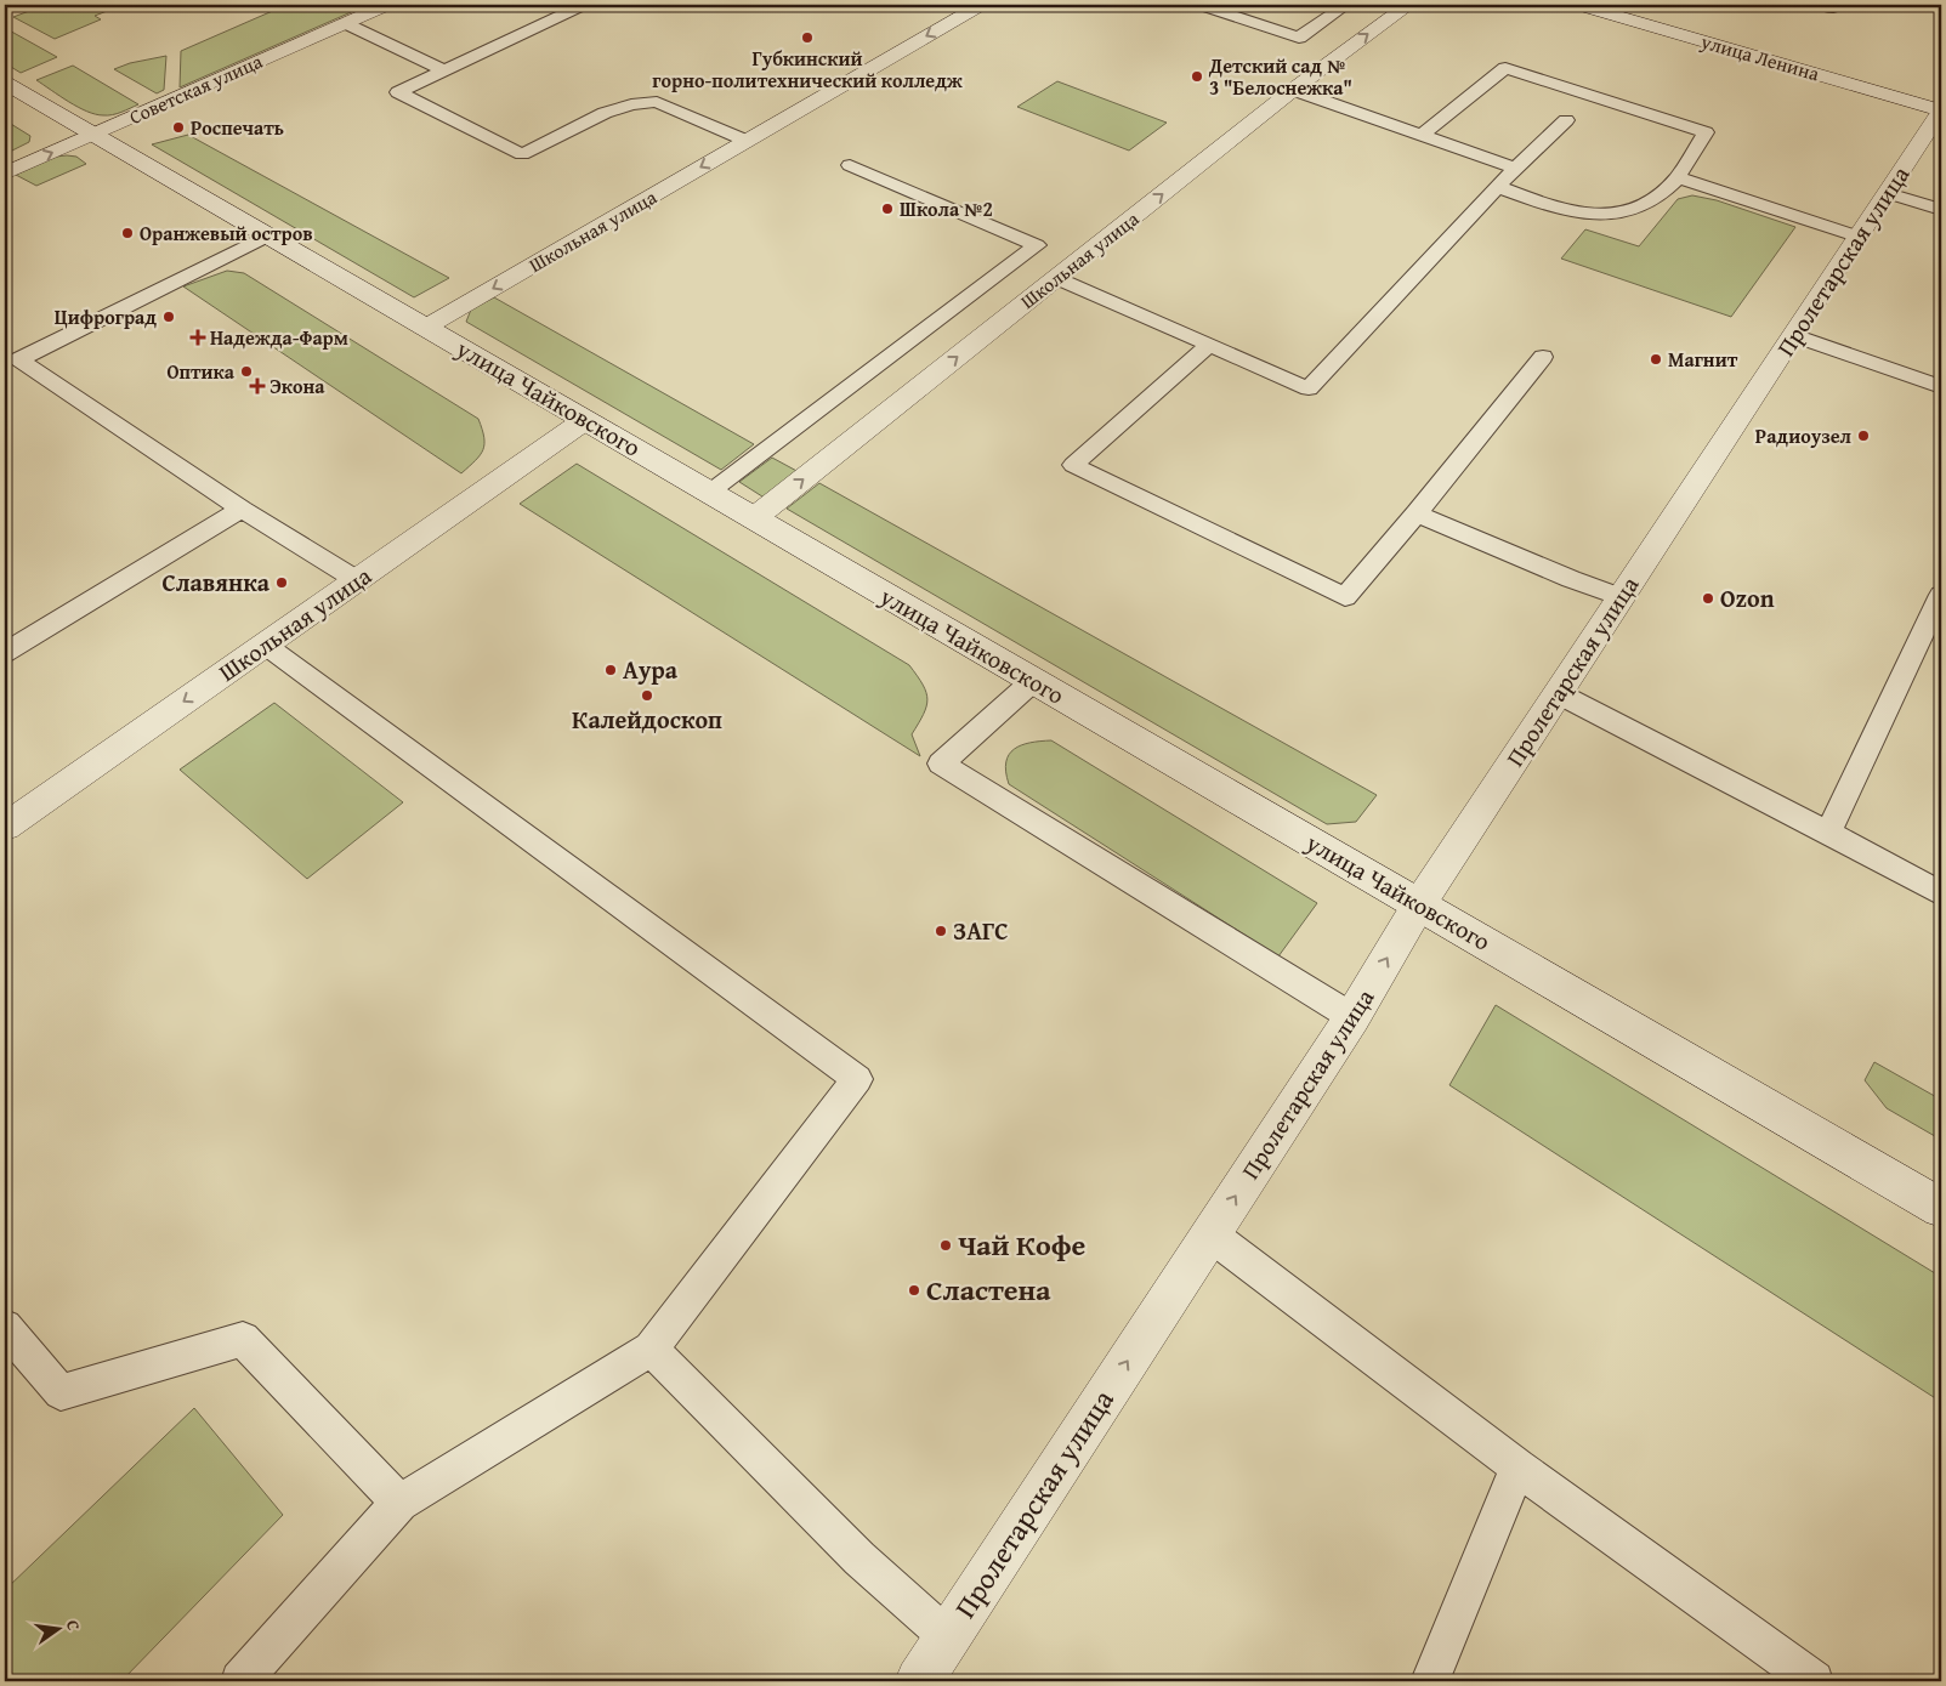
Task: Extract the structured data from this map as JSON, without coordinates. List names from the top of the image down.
{
  "streets": {
    "street": [
      "улица Ленина",
      "Советская улица",
      "Школьная улица",
      "Пролетарская улица",
      "улица Чайковского"
    ]
  },
  "crossings": [
    ["улица Ленина", "Пролетарская улица"],
    ["Советская улица", "улица Чайковского"],
    ["Школьная улица", "улица Чайковского"],
    ["Пролетарская улица", "улица Чайковского"]
  ],
  "one_way": ["Пролетарская улица"],
  "places": {
    "other": [
      "Губкинский горно-политехнический колледж",
      "Детский сад № 3 \"Белоснежка\"",
      "Роспечать",
      "Школа №2",
      "Оранжевый остров",
      "Цифроград",
      "Магнит",
      "Оптика",
      "Радиоузел",
      "Славянка",
      "Ozon",
      "Аура",
      "Калейдоскоп",
      "ЗАГС",
      "Чай Кофе",
      "Сластена"
    ],
    "health": ["Надежда-Фарм", "Экона"]
  },
  "north": "right"
}
